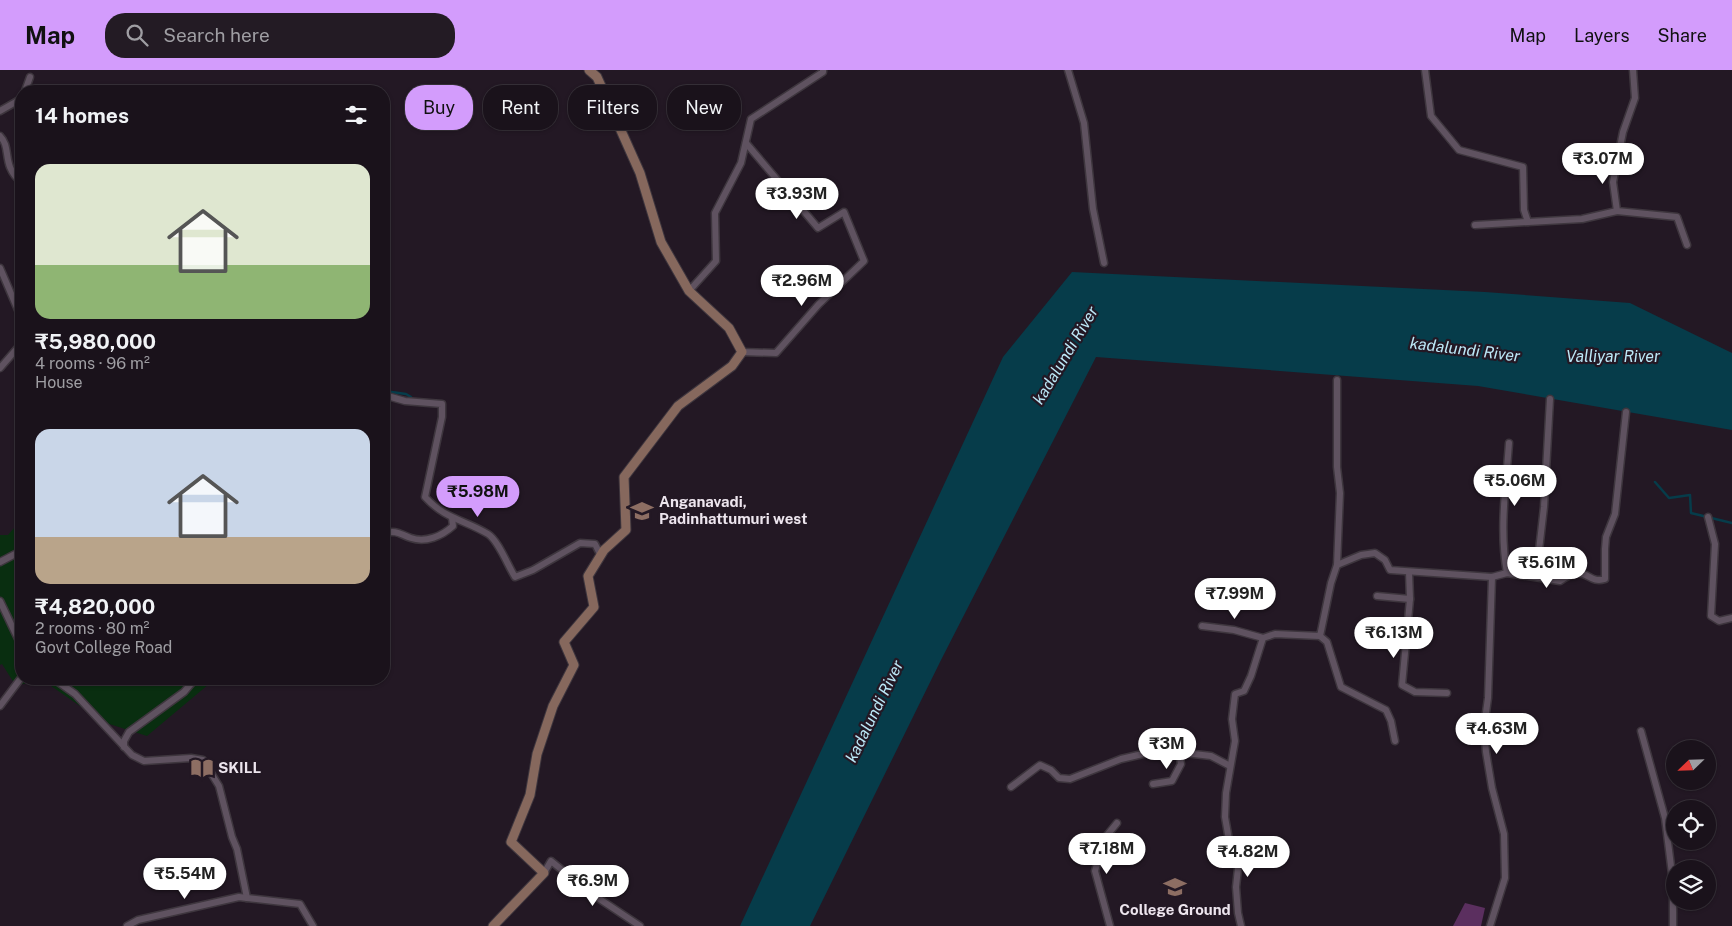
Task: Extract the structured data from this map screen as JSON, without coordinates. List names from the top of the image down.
{
  "water": ["kadalundi River", "Valliyar River"],
  "places": {
    "school or university": ["Anganavadi, Padinhattumuri west", "College Ground"],
    "library": ["SKILL"]
  },
  "north": "bottom left",
  "page": {
    "header": "Map",
    "search": "Search here",
    "nav": ["Map", "Layers", "Share"],
    "chip": [
      "Buy",
      "Rent",
      "Filters",
      "New"
    ],
    "heading": "14 homes",
    "price": [
      "₹3.07M",
      "₹3.93M",
      "₹2.96M",
      "₹5.06M",
      "₹5.98M",
      "₹5.61M",
      "₹7.99M",
      "₹6.13M",
      "₹4.63M",
      "₹3M",
      "₹7.18M",
      "₹4.82M",
      "₹5.54M",
      "₹6.9M"
    ],
    "list": [
      {
        "name": "₹5,980,000",
        "note": "4 rooms · 96 m² · House"
      },
      {
        "name": "₹4,820,000",
        "note": "2 rooms · 80 m² · Govt College Road"
      }
    ]
  }
}
